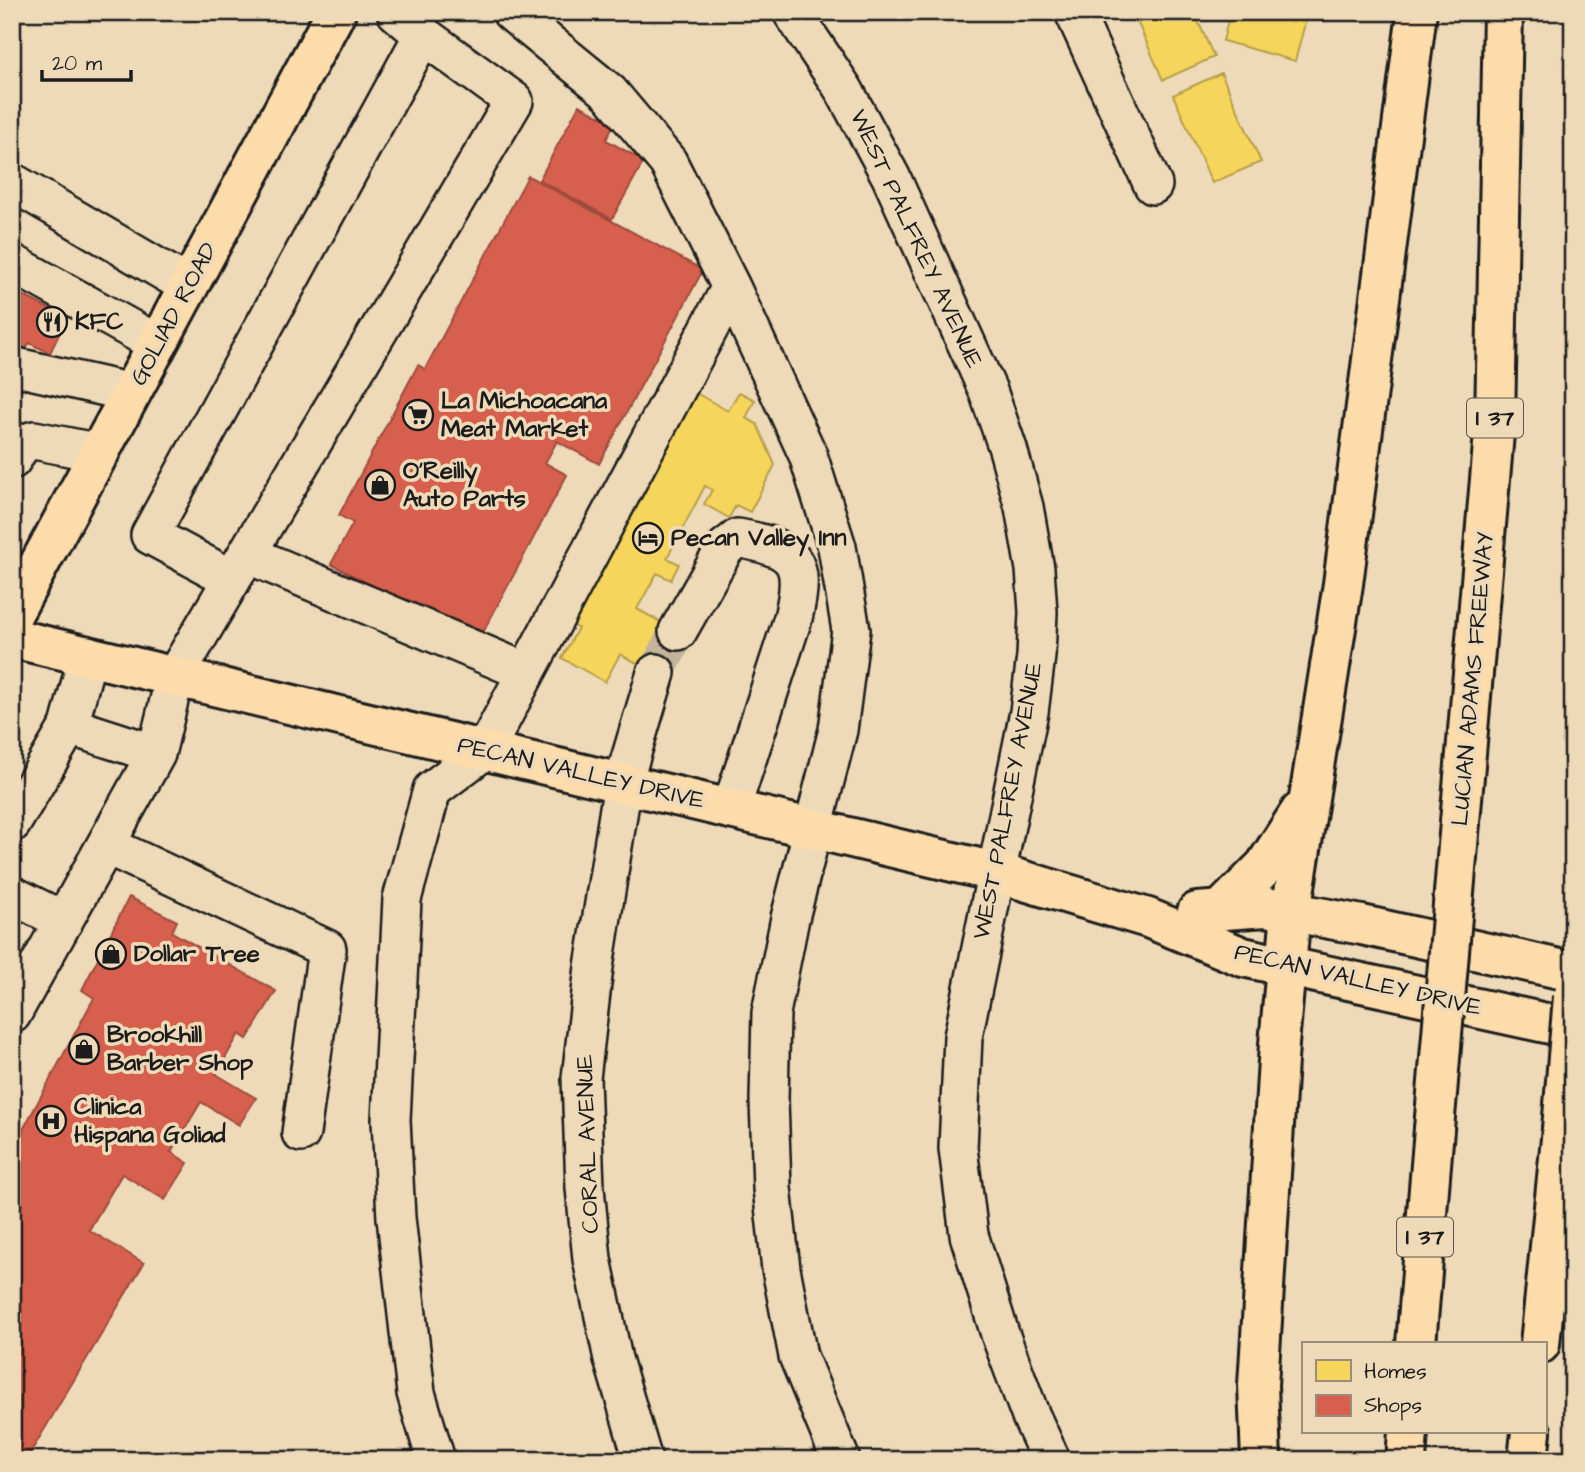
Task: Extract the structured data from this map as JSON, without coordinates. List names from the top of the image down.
{
  "streets": {
    "main road": [
      "GOLIAD ROAD",
      "I 37",
      "LUCIAN ADAMS FREEWAY",
      "PECAN VALLEY DRIVE"
    ],
    "street": ["WEST PALFREY AVENUE", "CORAL AVENUE"]
  },
  "crossings": [
    ["WEST PALFREY AVENUE", "PECAN VALLEY DRIVE"],
    ["PECAN VALLEY DRIVE", "CORAL AVENUE"]
  ],
  "places": {
    "restaurant": ["KFC"],
    "supermarket": ["La Michoacana Meat Market"],
    "shop": ["O'Reilly Auto Parts", "Dollar Tree", "Brookhill Barber Shop"],
    "hotel": ["Pecan Valley Inn"],
    "hospital": ["Clinica Hispana Goliad"]
  },
  "legend": ["Homes", "Shops"],
  "scale_bar": "20 m"
}
